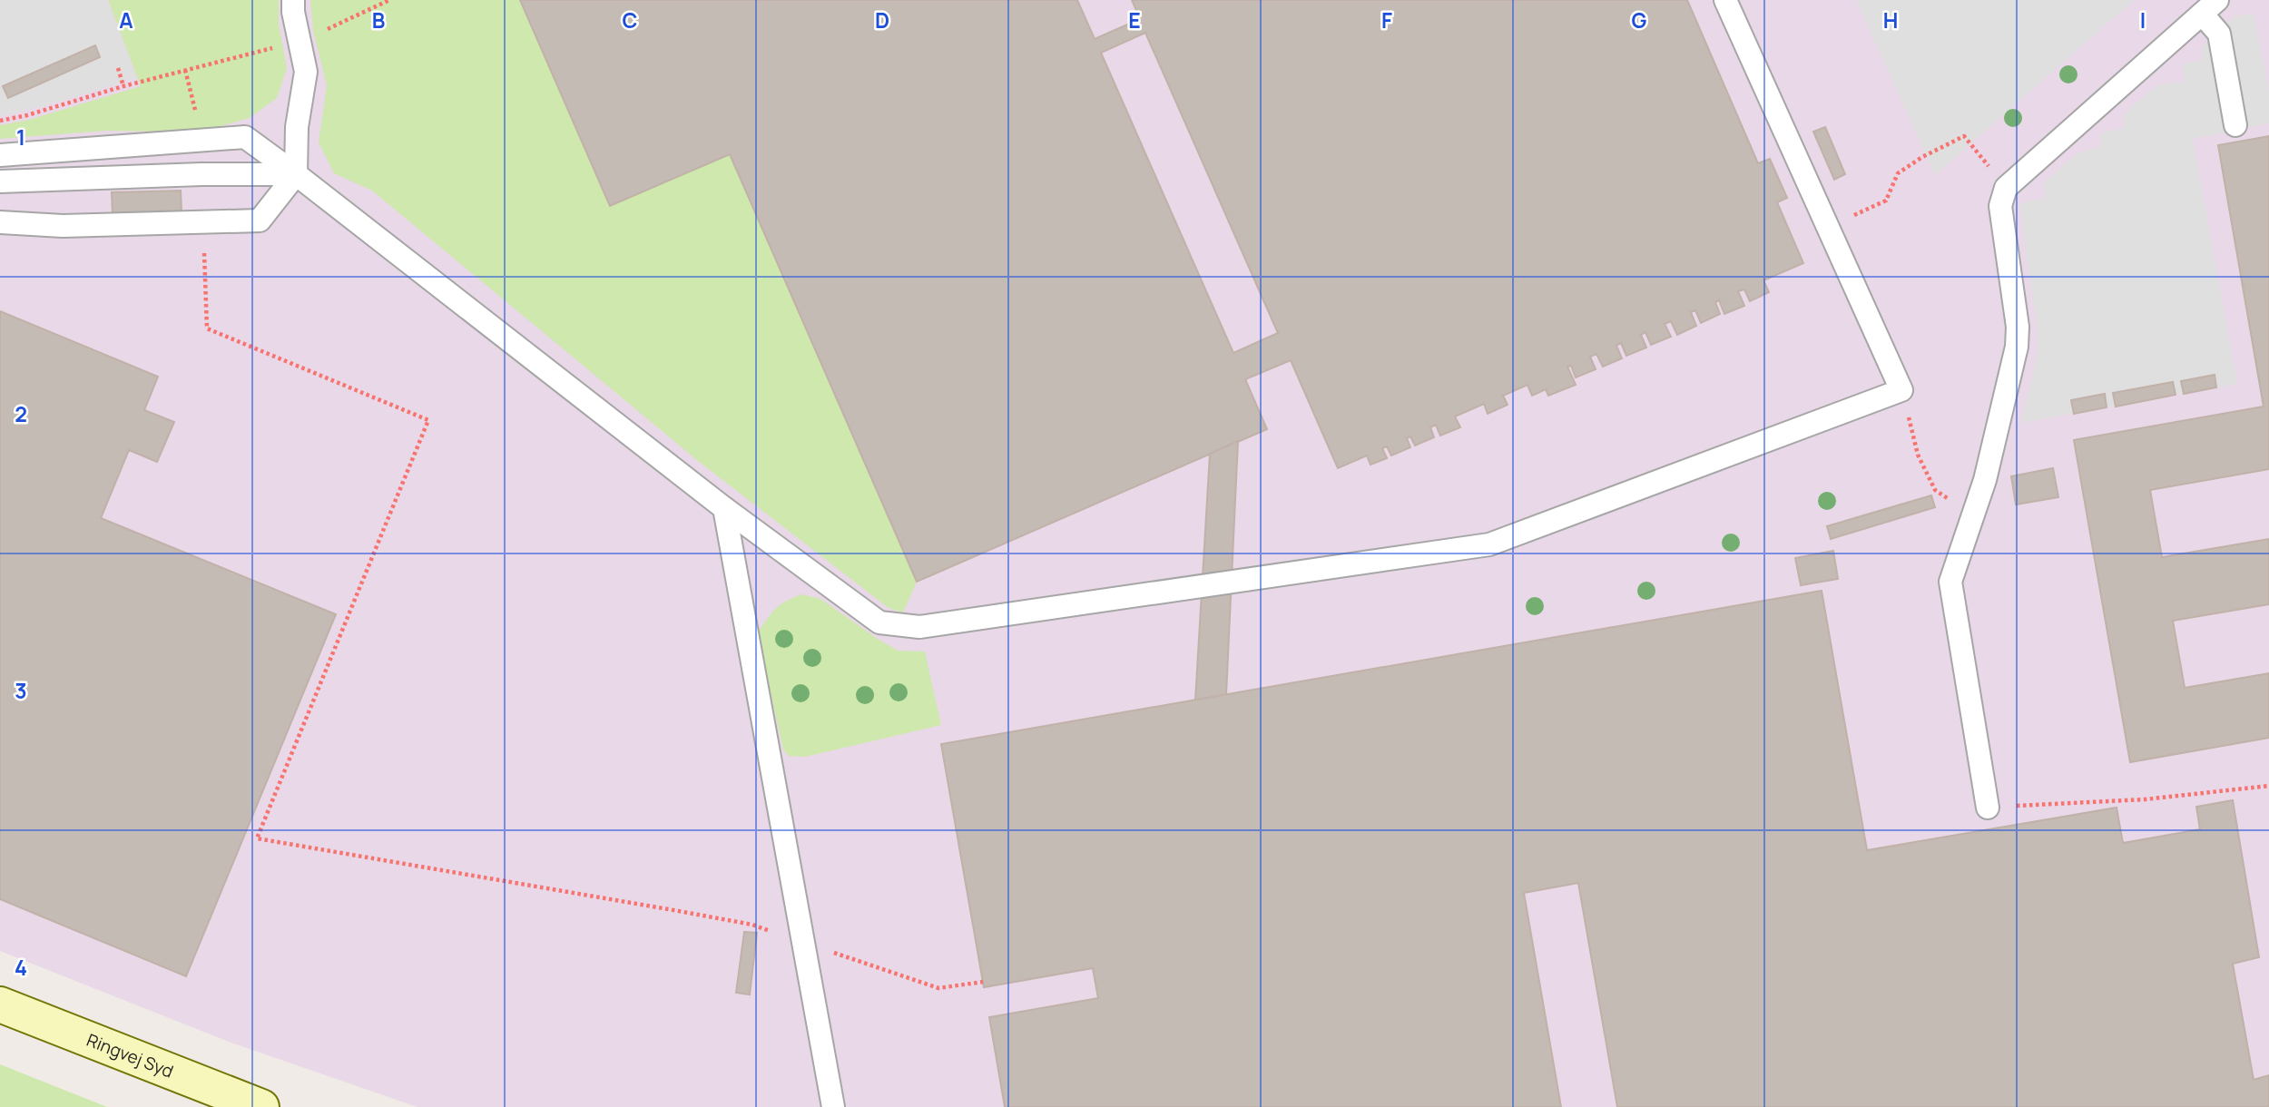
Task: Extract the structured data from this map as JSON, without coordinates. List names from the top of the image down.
{
  "streets": {
    "main road": ["Ringvej Syd"]
  },
  "grid": {
    "columns": [
      "A",
      "B",
      "C",
      "D",
      "E",
      "F",
      "G",
      "H",
      "I"
    ],
    "rows": [
      "1",
      "2",
      "3",
      "4"
    ]
  }
}
